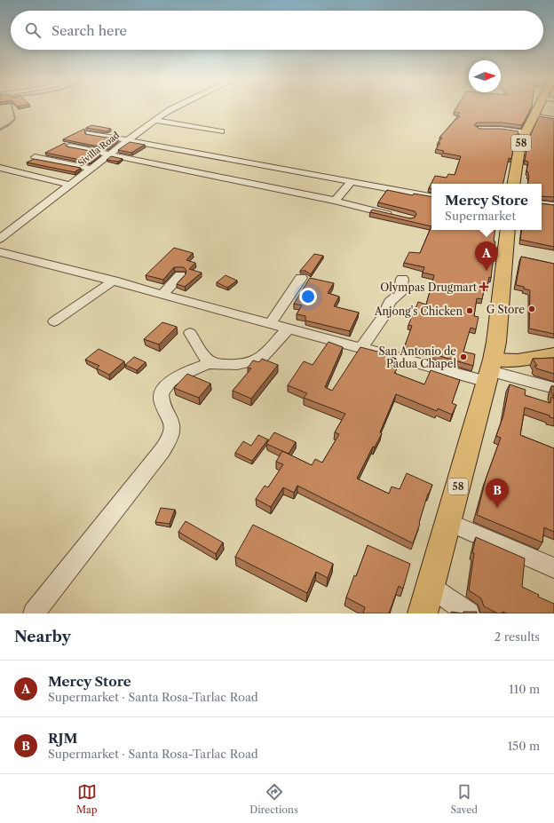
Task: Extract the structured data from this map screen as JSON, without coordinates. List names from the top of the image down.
{
  "streets": {
    "highway": ["58"],
    "street": ["Sivilla Road"]
  },
  "places": {
    "health": ["Olympas Drugmart"],
    "other": ["G Store", "Anjong's Chicken", "San Antonio de Padua Chapel"]
  },
  "north": "right",
  "page": {
    "search": "Search here",
    "popup": ["Mercy Store", "Supermarket"],
    "pins": ["A", "B"],
    "heading": ["Nearby", "2 results"],
    "list": [
      {
        "mark": "A",
        "name": "Mercy Store",
        "note": "Supermarket · Santa Rosa-Tarlac Road",
        "value": "110 m"
      },
      {
        "mark": "B",
        "name": "RJM",
        "note": "Supermarket · Santa Rosa-Tarlac Road",
        "value": "150 m"
      }
    ],
    "nav": ["Map", "Directions", "Saved"]
  }
}
